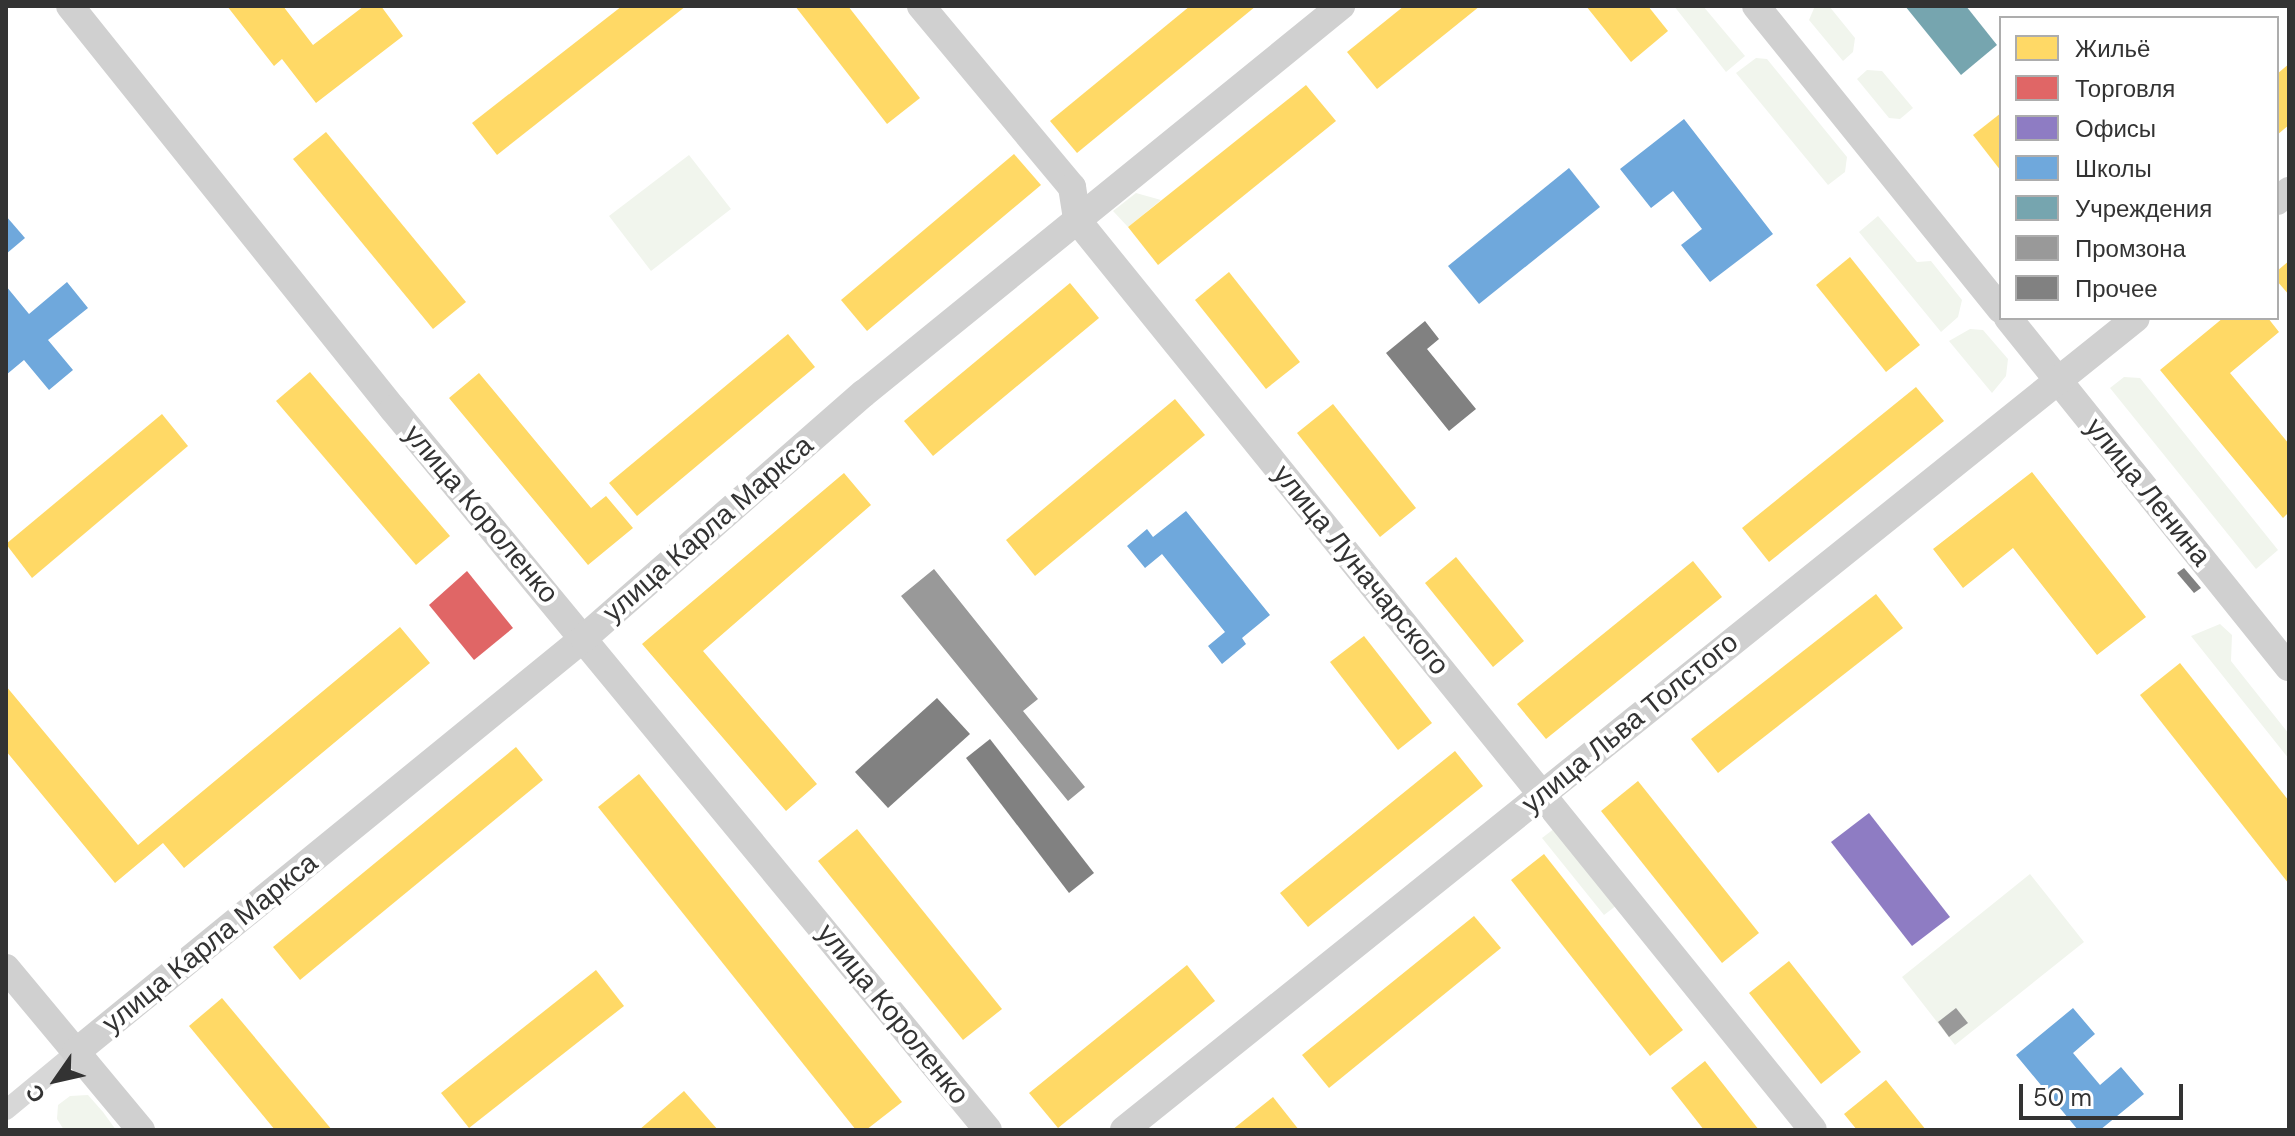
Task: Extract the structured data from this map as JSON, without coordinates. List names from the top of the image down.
{
  "streets": {
    "street": [
      "улица Ленина",
      "улица Короленко",
      "улица Карла Маркса",
      "улица Луначарского",
      "улица Льва Толстого"
    ]
  },
  "crossings": [
    ["улица Ленина", "улица Льва Толстого"],
    ["улица Короленко", "улица Карла Маркса"],
    ["улица Карла Маркса", "улица Луначарского"],
    ["улица Луначарского", "улица Льва Толстого"]
  ],
  "legend": [
    "Жильё",
    "Торговля",
    "Офисы",
    "Школы",
    "Учреждения",
    "Промзона",
    "Прочее"
  ],
  "scale_bar": "50 m",
  "north": "bottom left"
}
